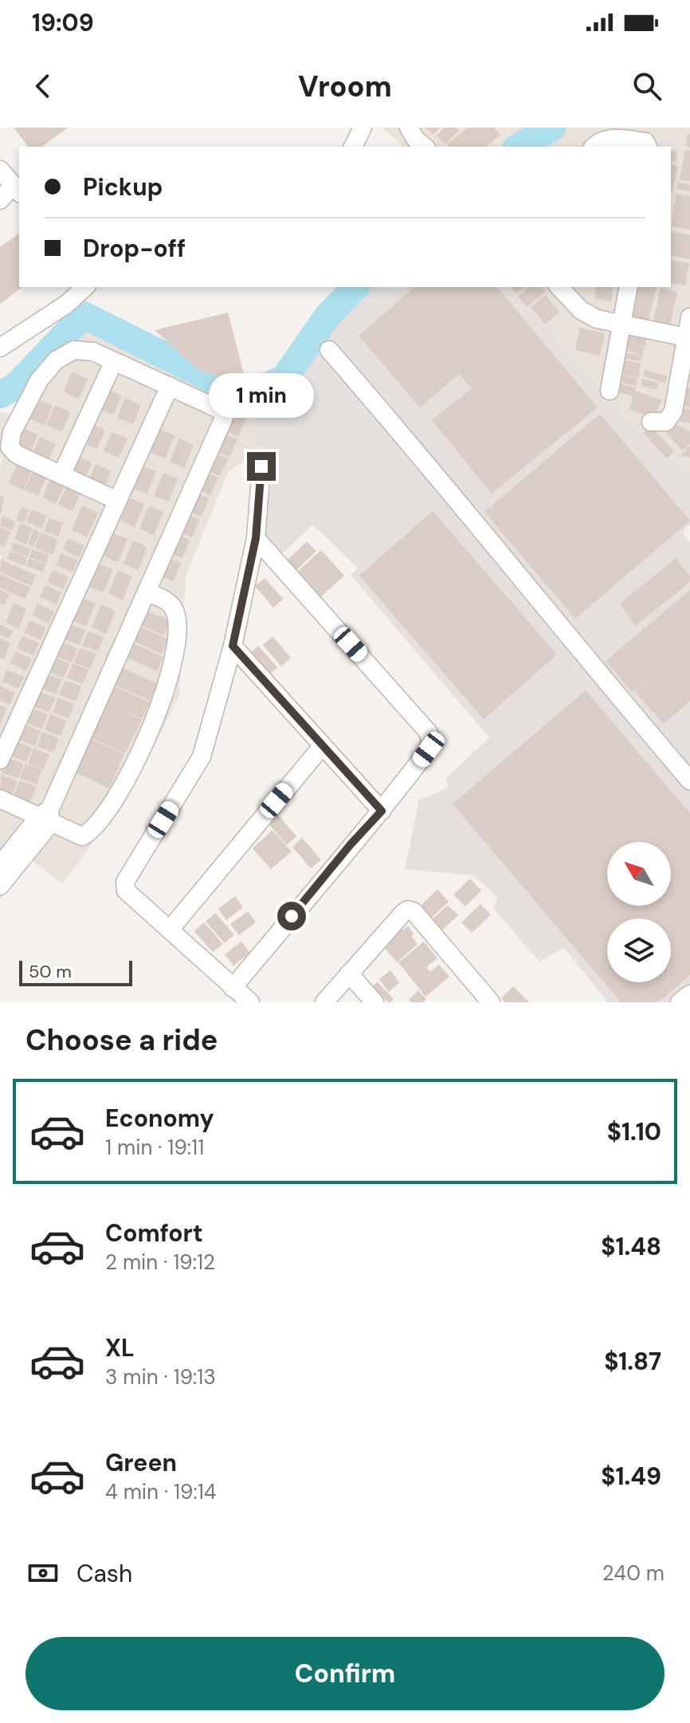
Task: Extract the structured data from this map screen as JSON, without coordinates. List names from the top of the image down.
{
  "scale_bar": "50 m",
  "north": "top left",
  "page": {
    "status": "19:09",
    "header": "Vroom",
    "banner": ["Pickup", "Drop-off"],
    "bubble": "1 min",
    "scale": "50 m",
    "heading": "Choose a ride",
    "list": [
      {
        "name": "Economy",
        "note": "1 min · 19:11",
        "value": "$1.10"
      },
      {
        "name": "Comfort",
        "note": "2 min · 19:12",
        "value": "$1.48"
      },
      {
        "name": "XL",
        "note": "3 min · 19:13",
        "value": "$1.87"
      },
      {
        "name": "Green",
        "note": "4 min · 19:14",
        "value": "$1.49"
      }
    ],
    "pay": ["Cash", "240 m"],
    "buttons": "Confirm"
  }
}
